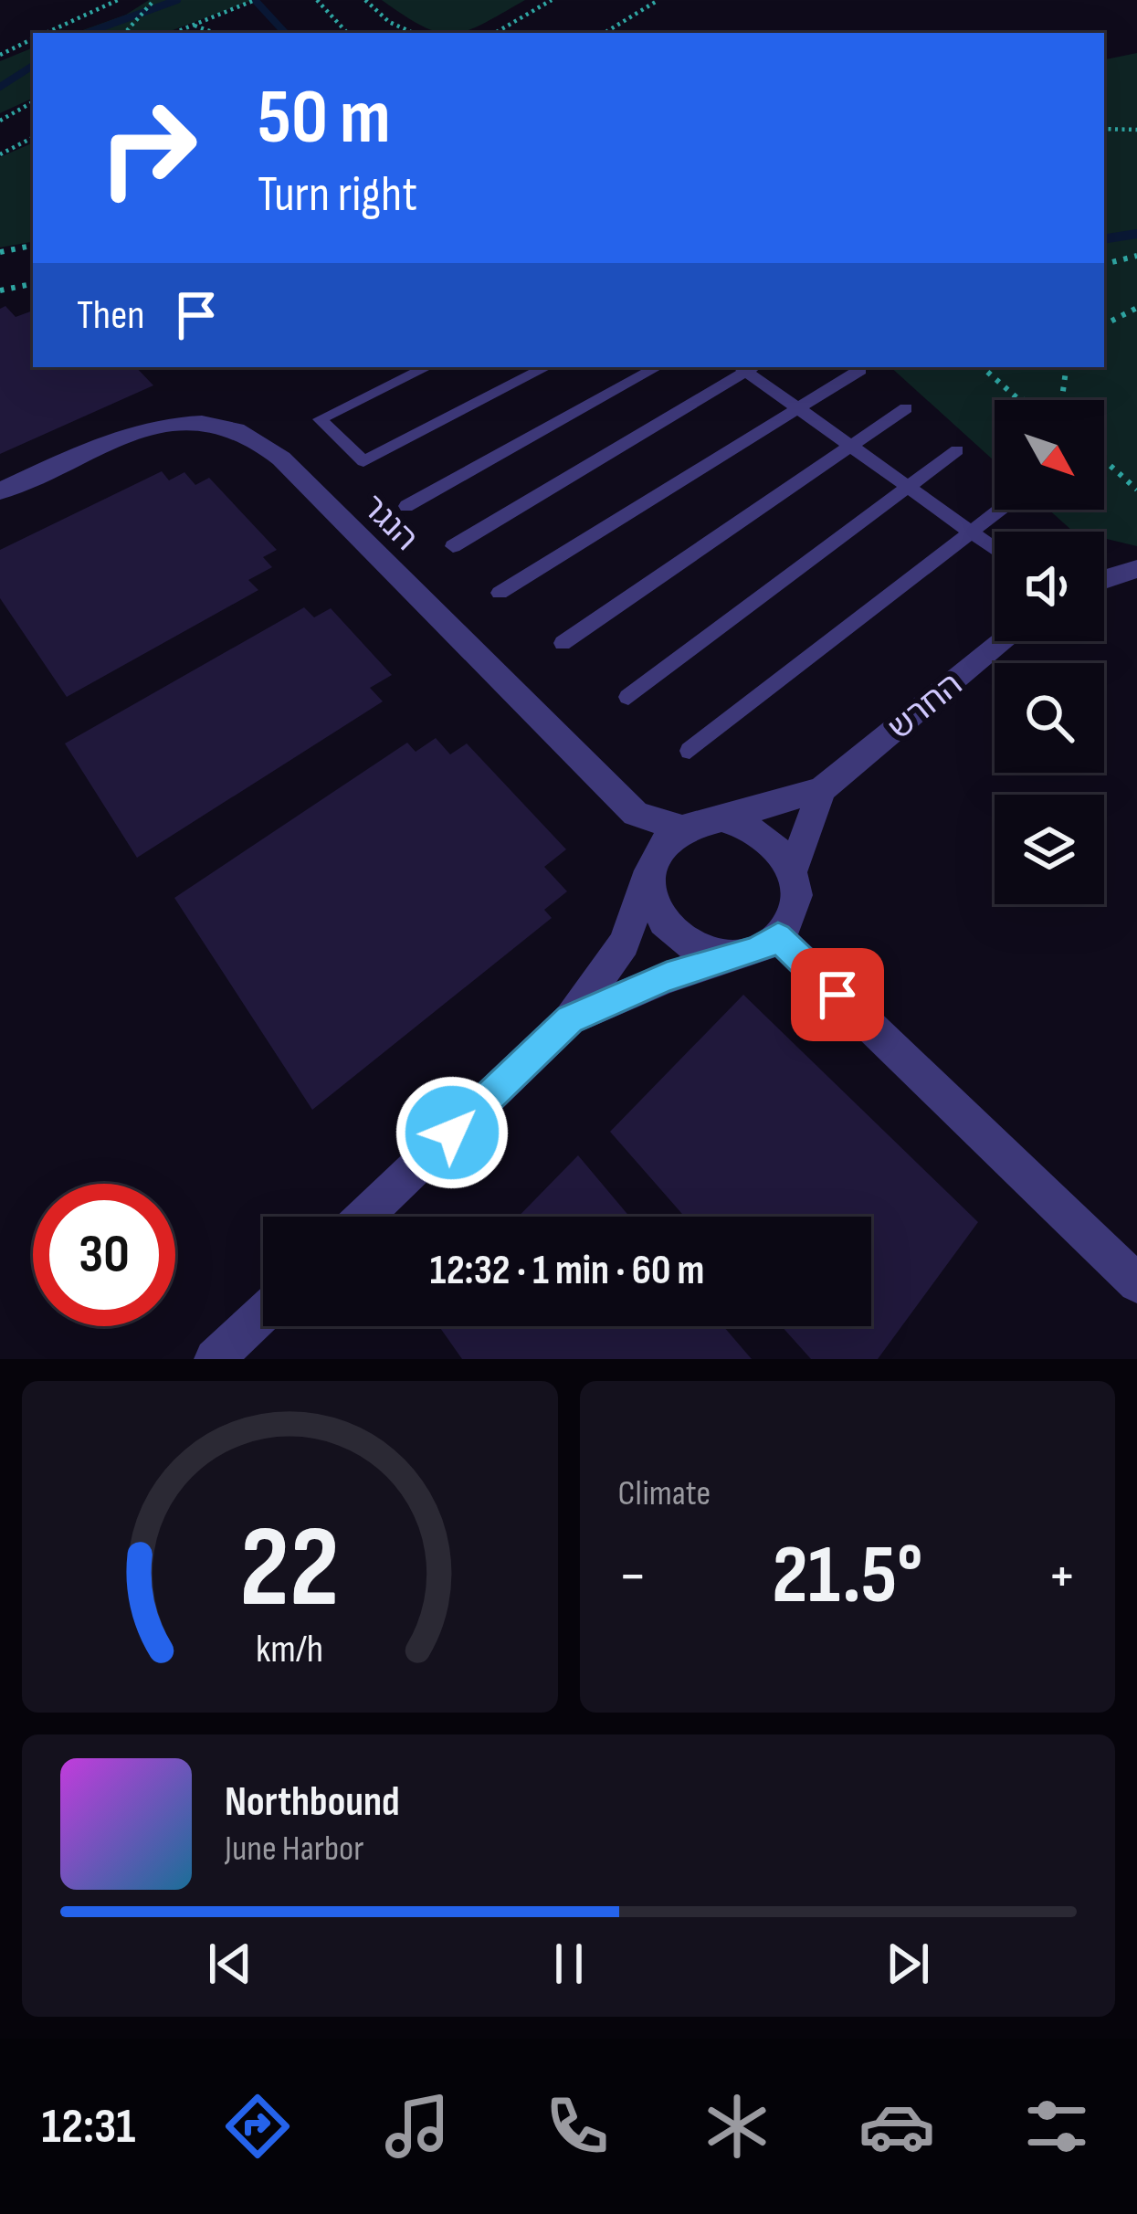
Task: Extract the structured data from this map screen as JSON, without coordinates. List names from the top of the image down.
{
  "streets": {
    "street": ["הנגר", "החרש"]
  },
  "crossings": [
    ["הנגר", "החרש"]
  ],
  "north": "bottom right",
  "page": {
    "turn": ["50 m", "Turn right"],
    "then": "Then",
    "limit": "30",
    "trip": "12:32 · 1 min · 60 m",
    "tile": "Climate",
    "heat": ["−", "21.5°", "+"],
    "song": ["Northbound", "June Harbor"],
    "tabs": "12:31",
    "gauge": ["22", "km/h"]
  }
}
